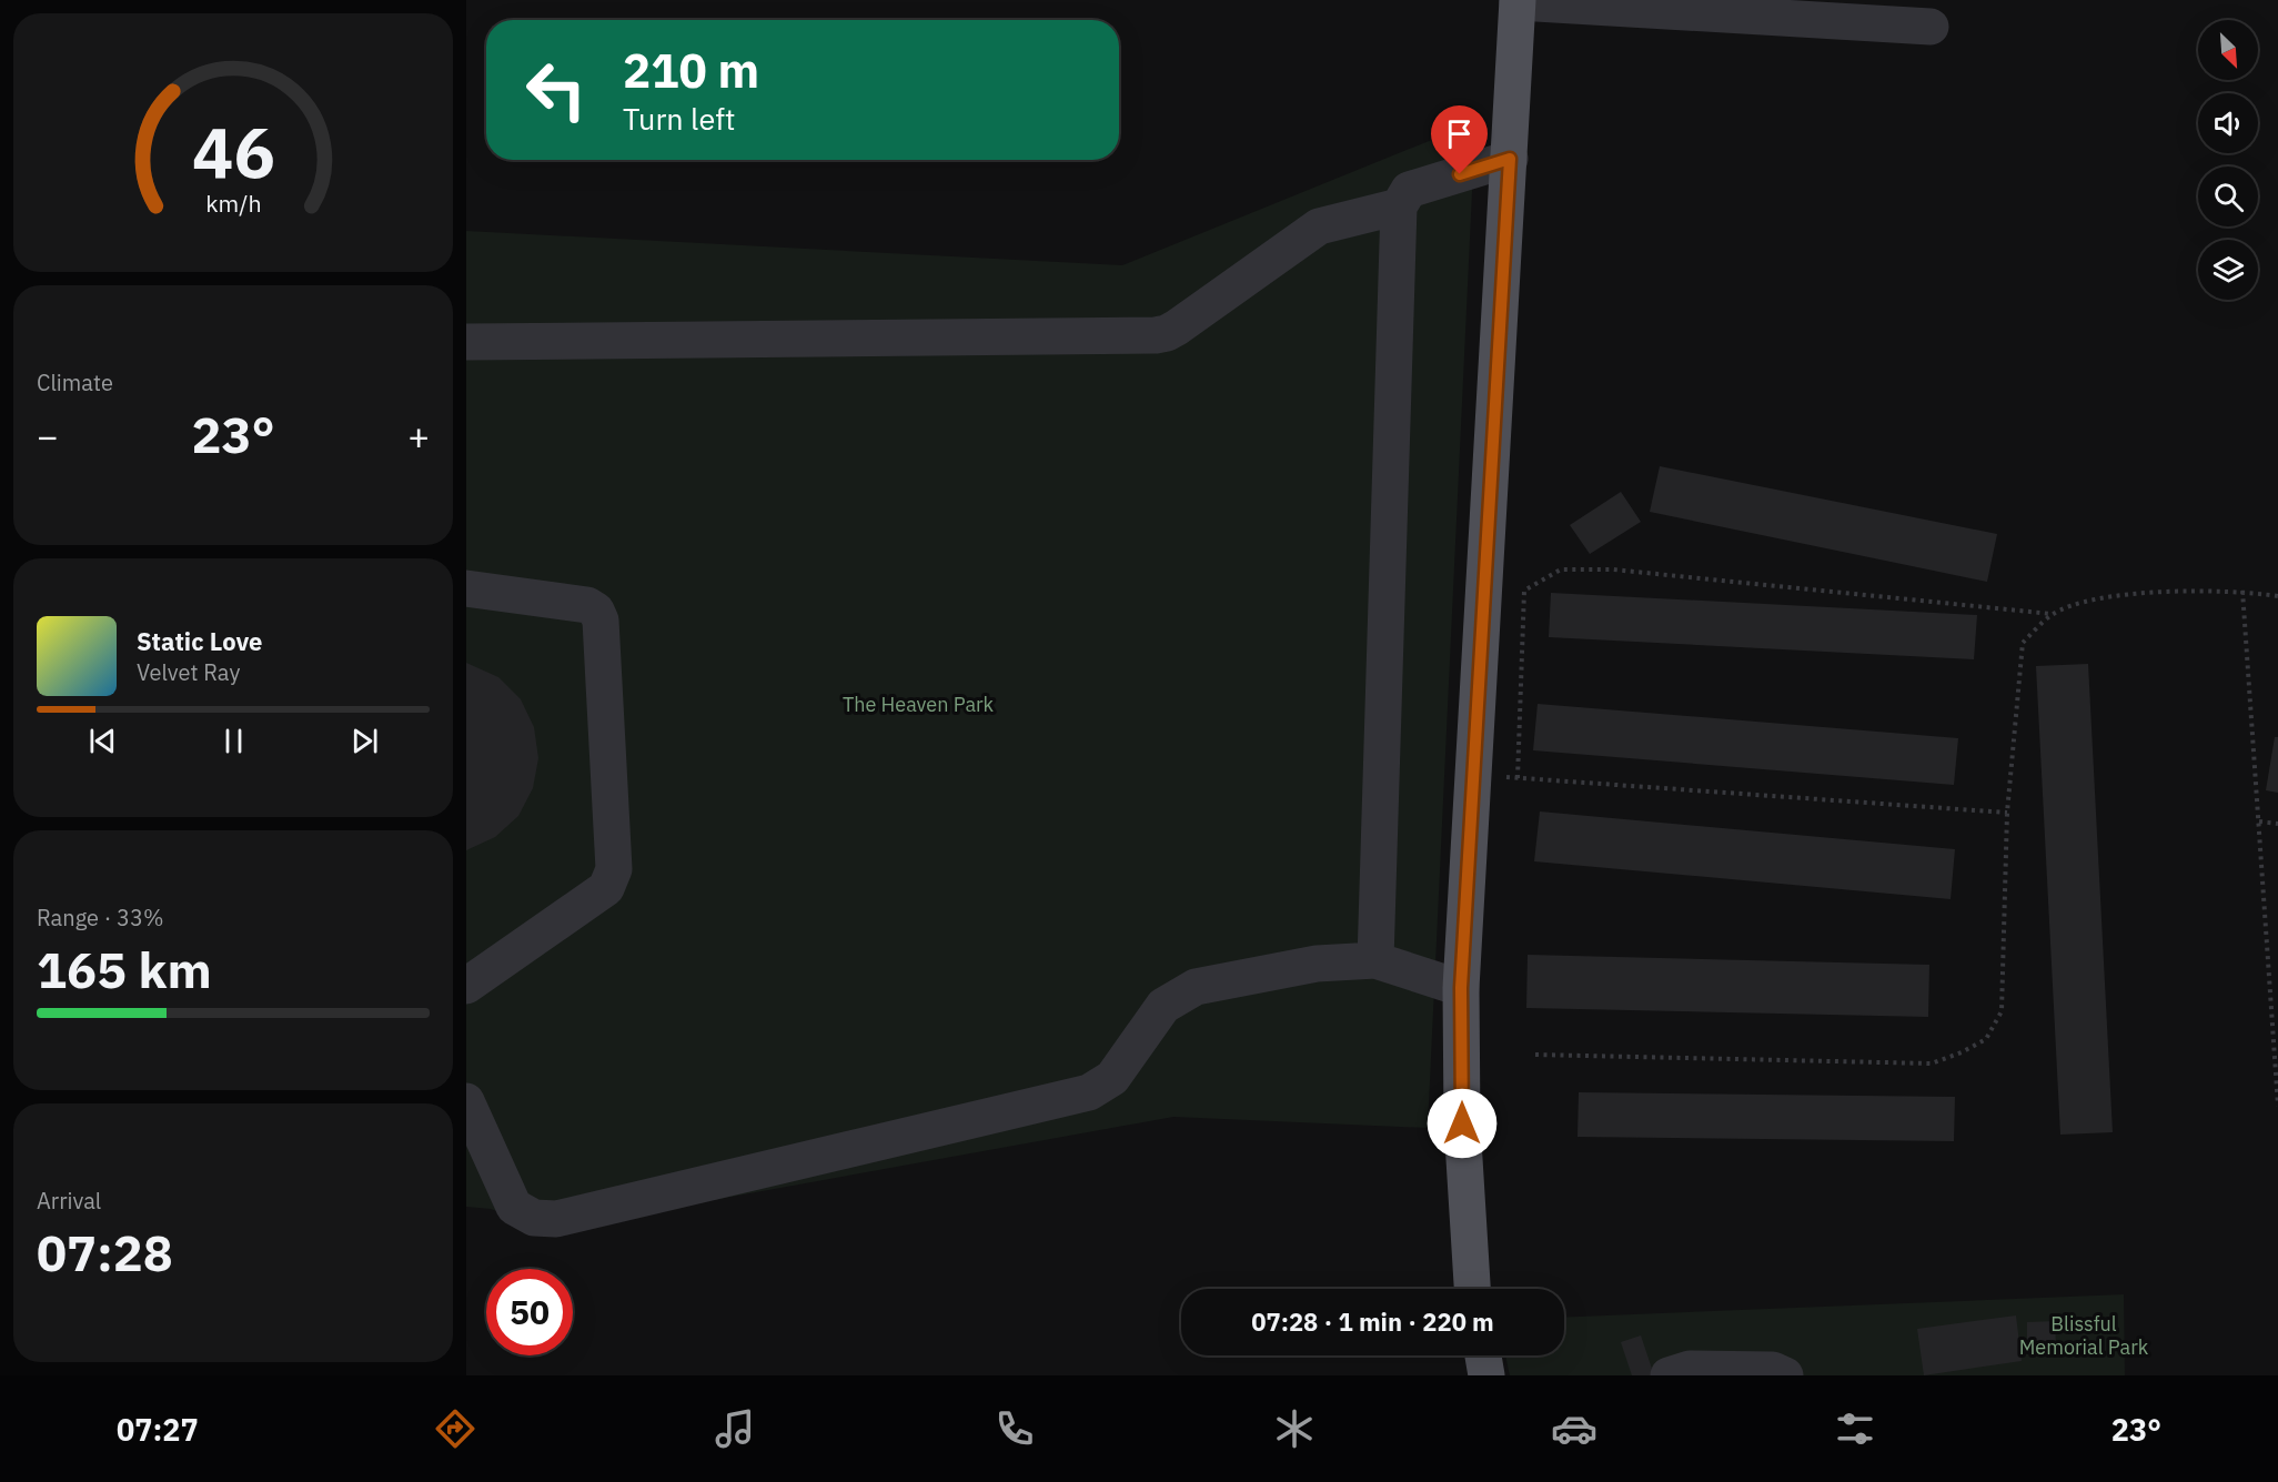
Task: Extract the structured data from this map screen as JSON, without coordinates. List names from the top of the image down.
{
  "parks": ["The Heaven Park", "Blissful Memorial Park"],
  "north": "bottom right",
  "page": {
    "turn": ["210 m", "Turn left"],
    "tile": [
      "Climate",
      ["Range · 33%", "165 km"],
      ["Arrival", "07:28"]
    ],
    "heat": ["−", "23°", "+"],
    "song": ["Static Love", "Velvet Ray"],
    "limit": "50",
    "trip": "07:28 · 1 min · 220 m",
    "tabs": ["07:27", "23°"],
    "gauge": ["46", "km/h"]
  }
}
